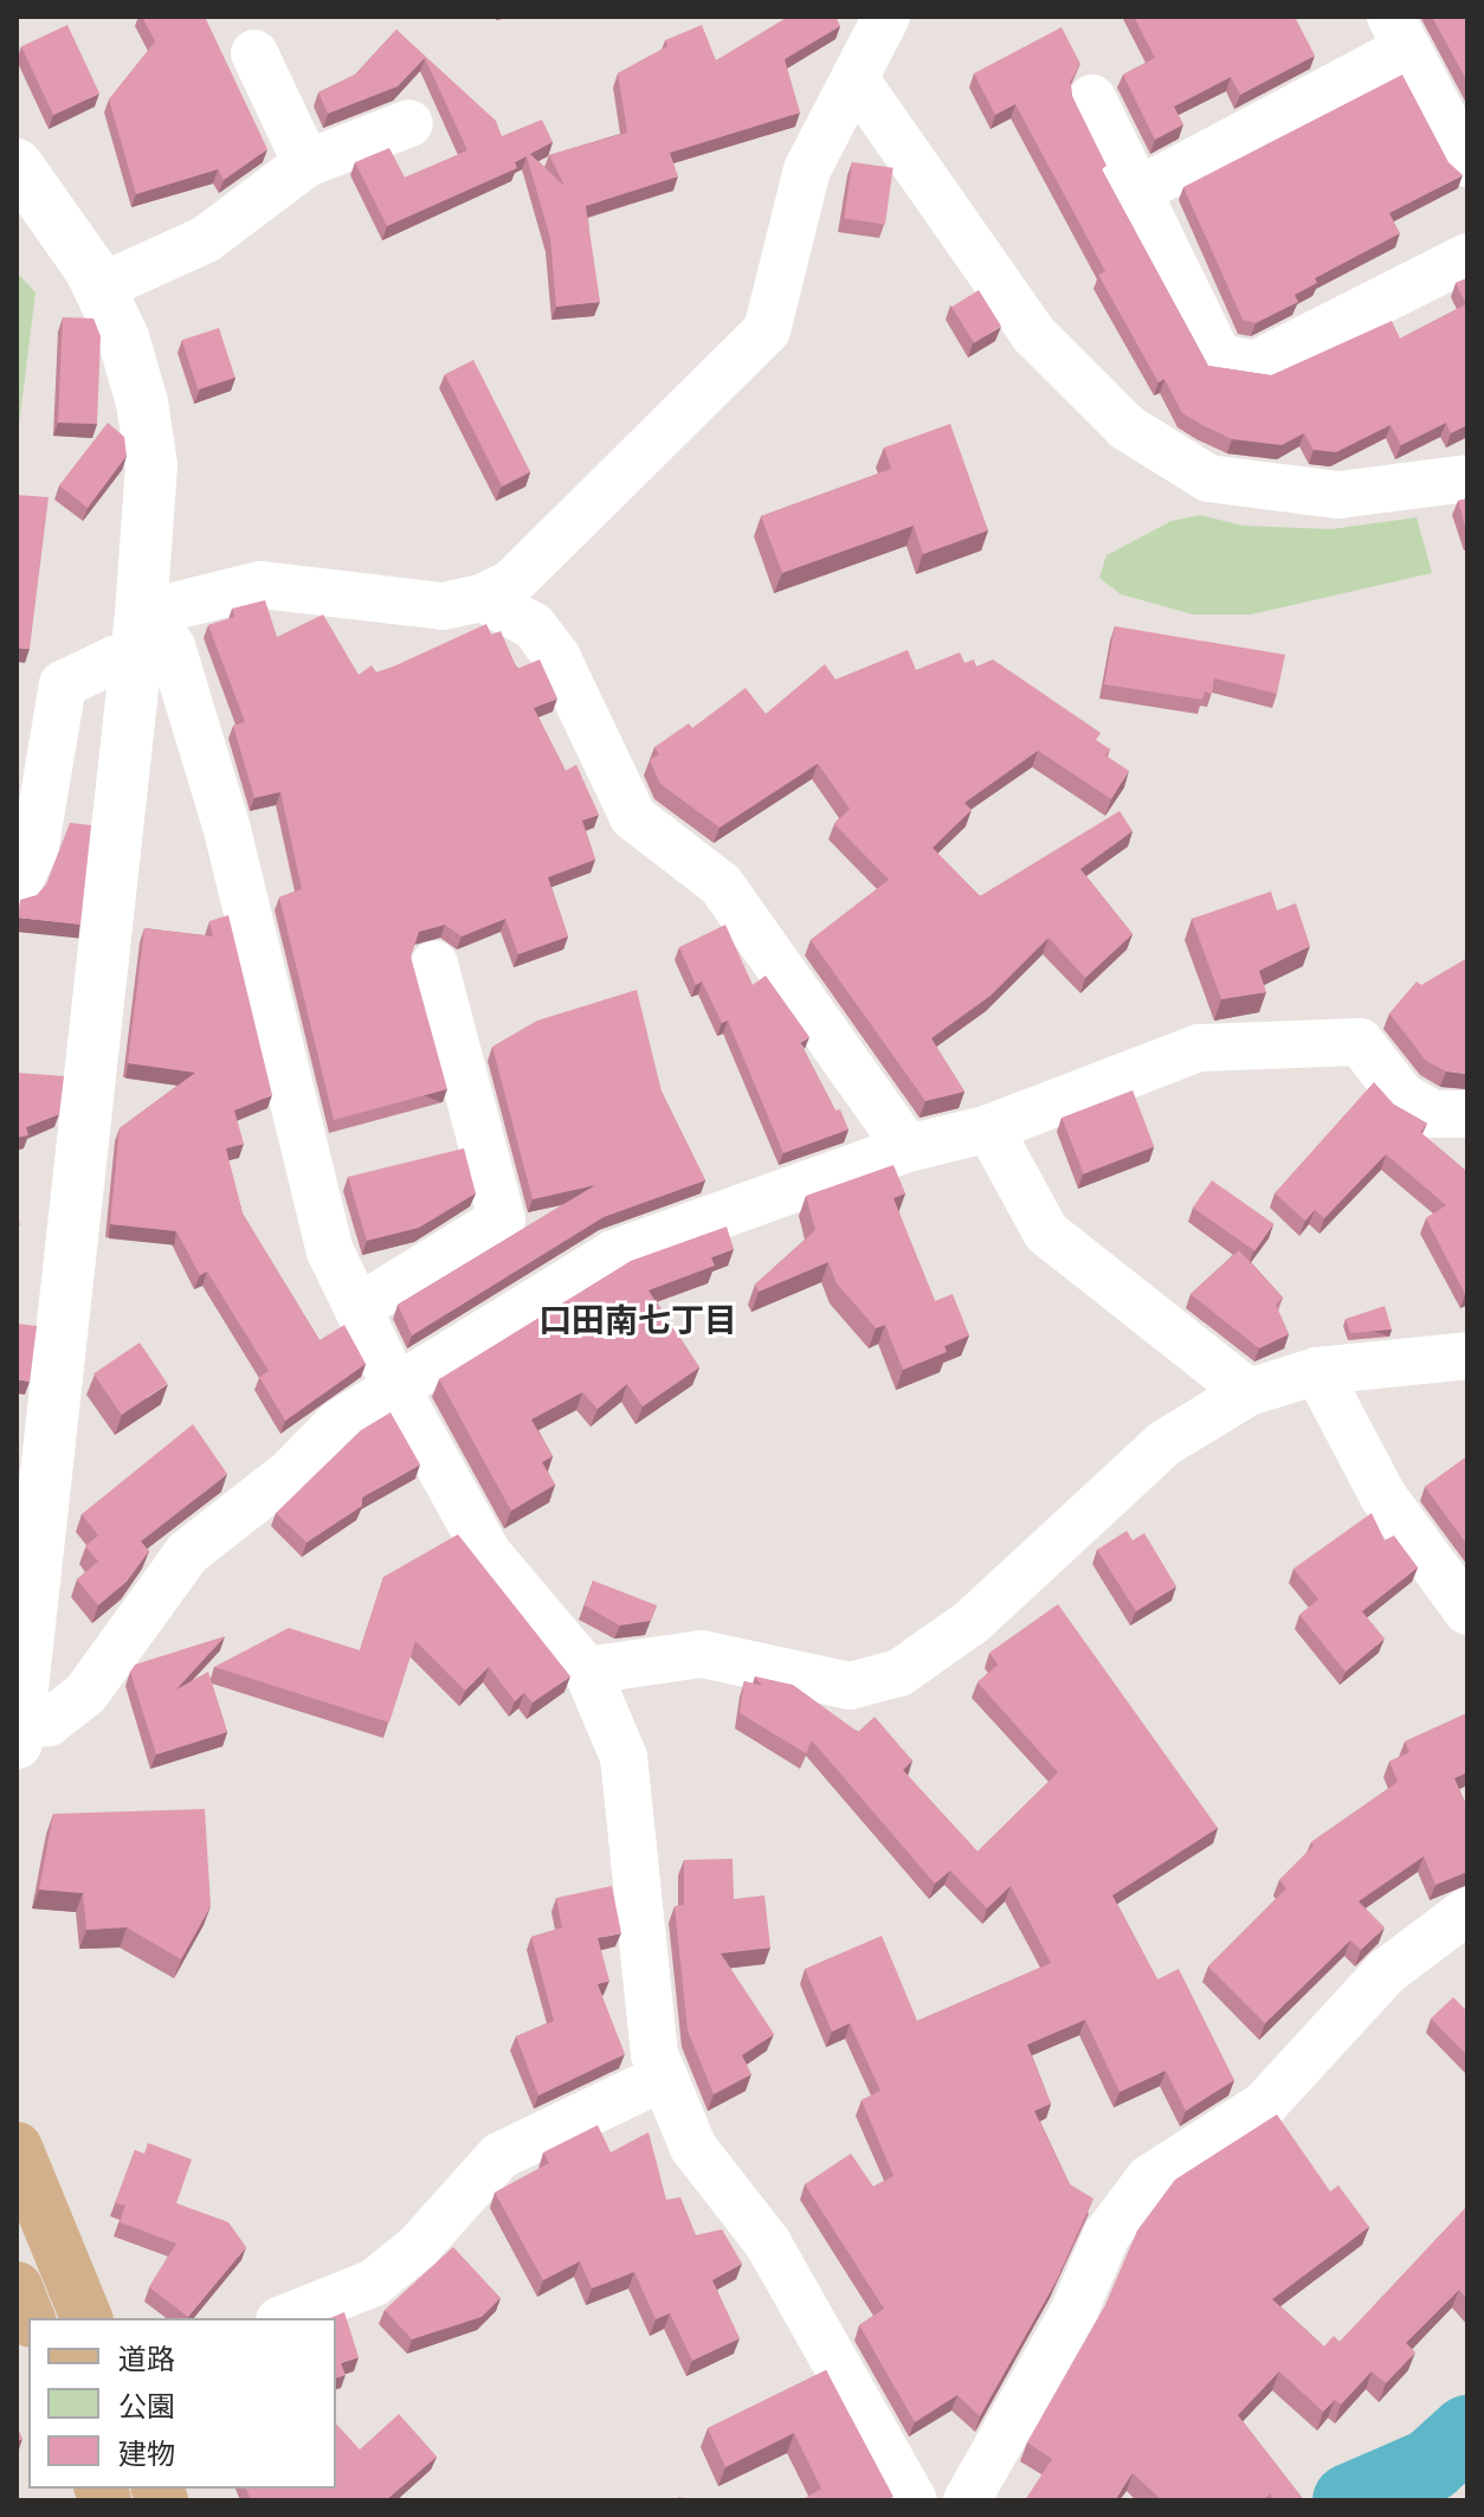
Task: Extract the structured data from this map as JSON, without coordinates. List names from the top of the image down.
{
  "districts": ["口田南七丁目"],
  "legend": ["道路", "公園", "建物"]
}
